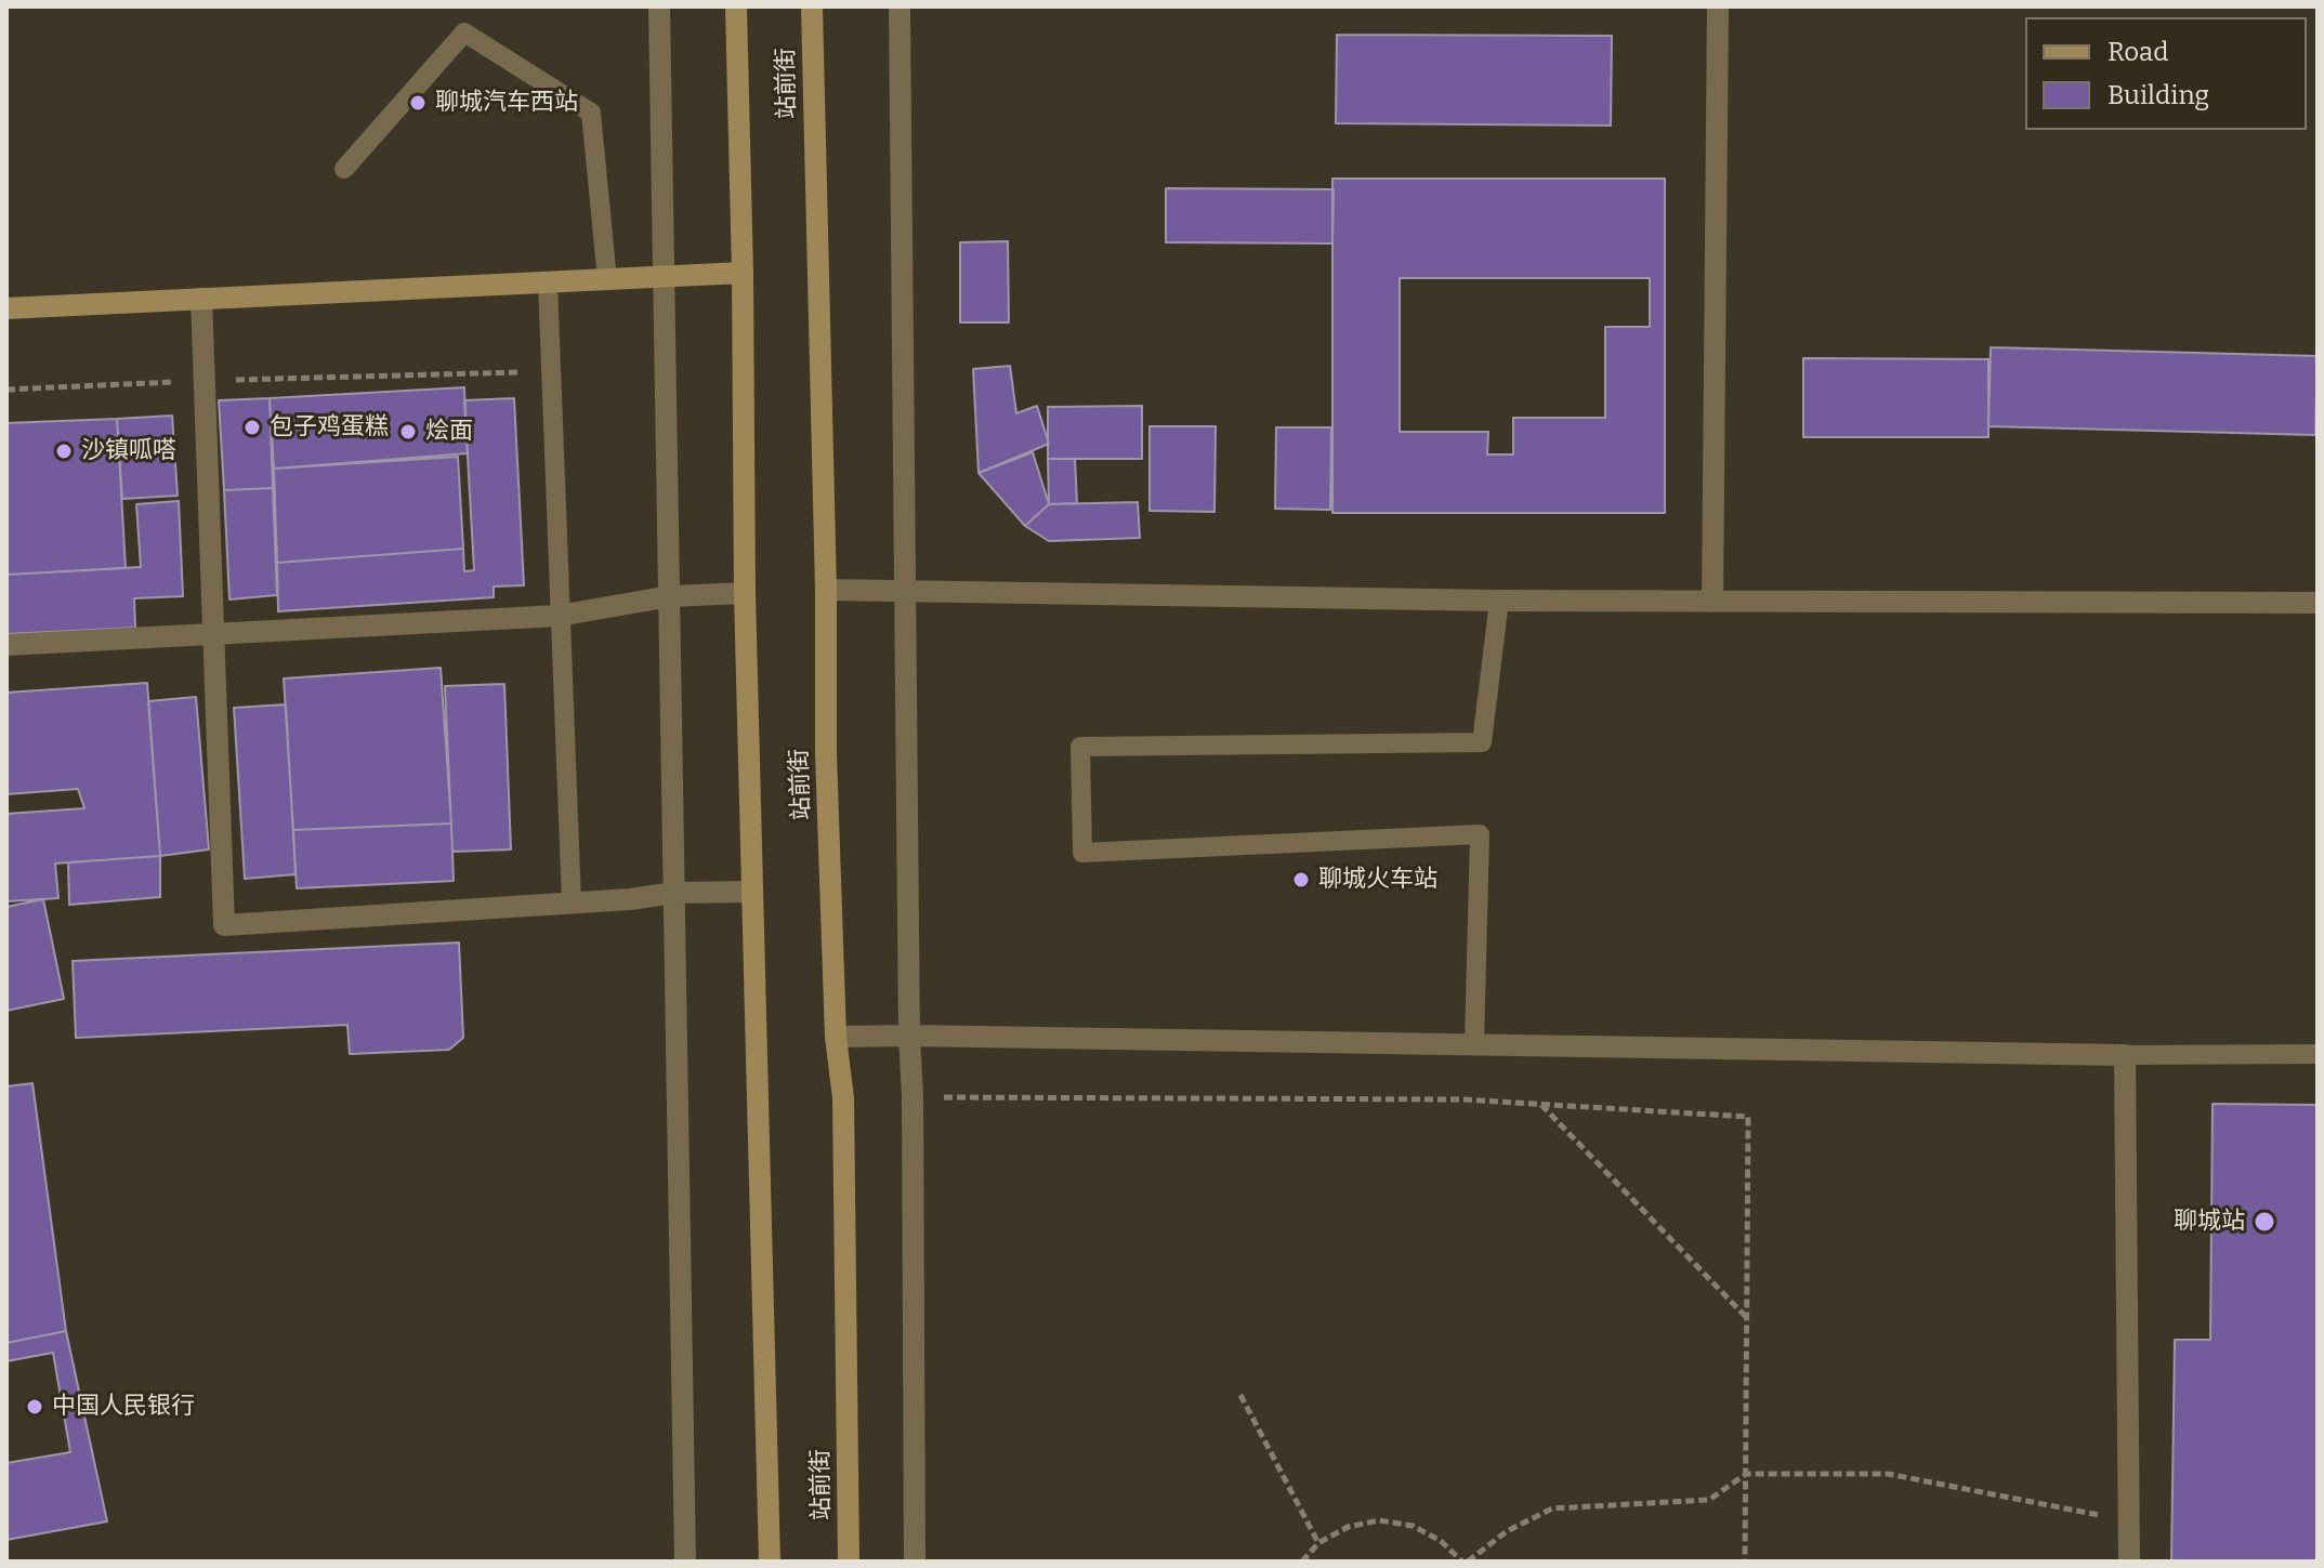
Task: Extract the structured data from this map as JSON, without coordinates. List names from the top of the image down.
{
  "streets": {
    "main road": ["站前街"]
  },
  "places": [
    "聊城汽车西站",
    "包子鸡蛋糕",
    "烩面",
    "沙镇呱嗒",
    "聊城火车站",
    "聊城站",
    "中国人民银行"
  ],
  "legend": ["Road", "Building"]
}
